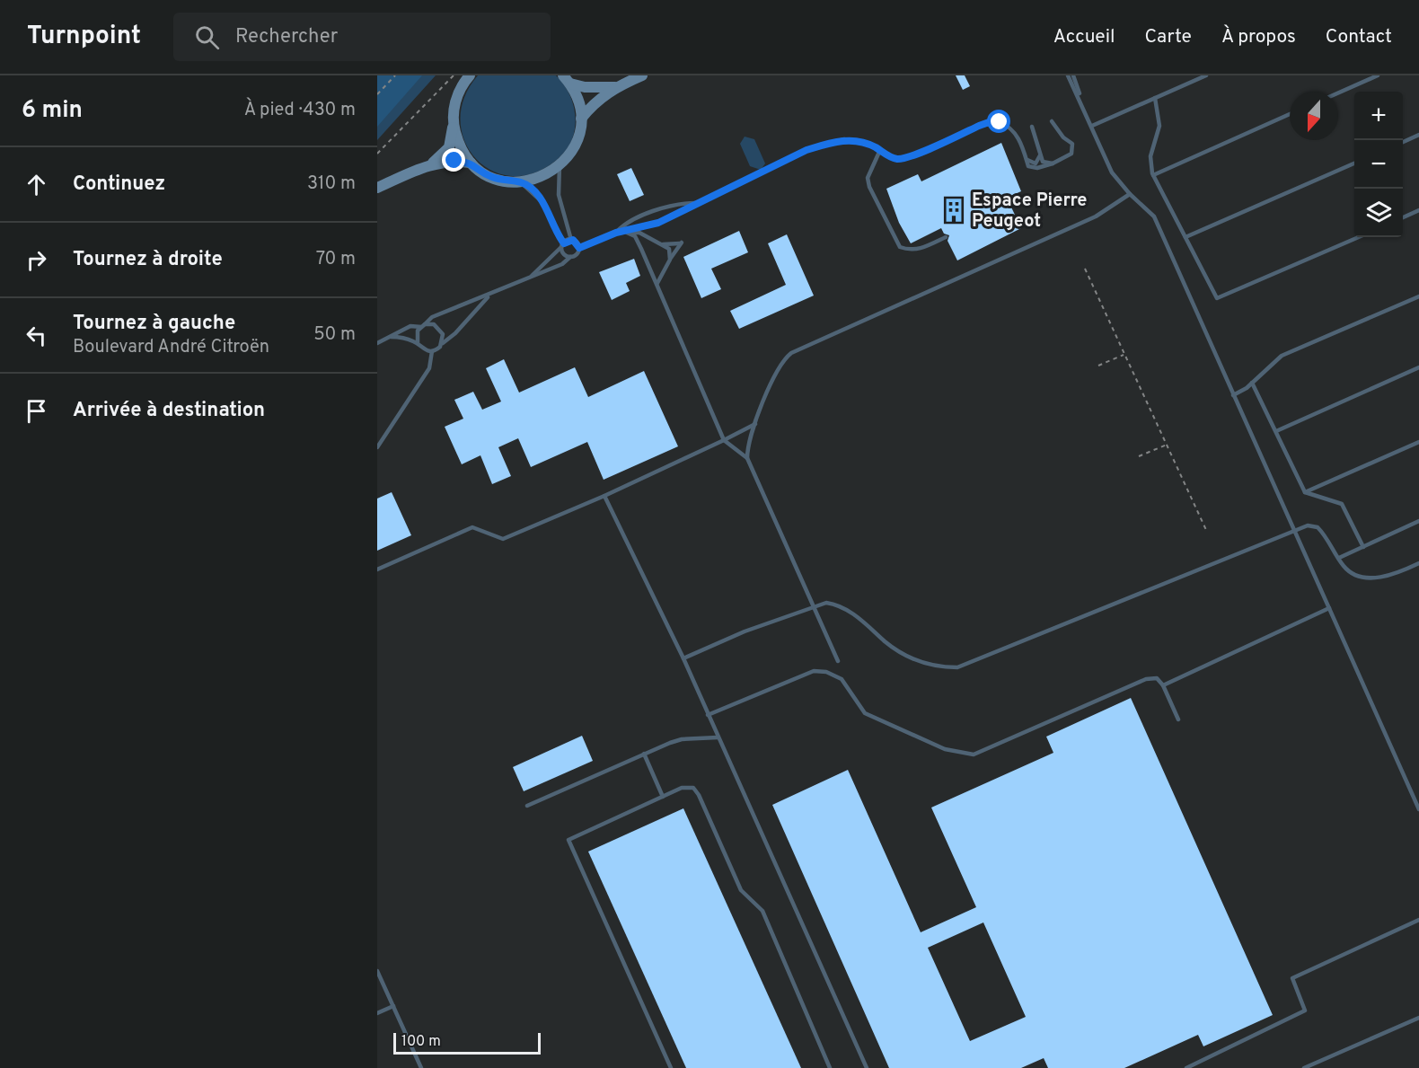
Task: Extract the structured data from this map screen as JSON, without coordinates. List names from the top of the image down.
{
  "places": {
    "building": ["Espace Pierre Peugeot"]
  },
  "scale_bar": "100 m",
  "north": "bottom",
  "page": {
    "header": "Turnpoint",
    "search": "Rechercher",
    "nav": [
      "Accueil",
      "Carte",
      "À propos",
      "Contact"
    ],
    "heading": ["6 min", "À pied · 430 m"],
    "map_buttons": ["+", "−"],
    "list": [
      ["Continuez", "310 m"],
      ["Tournez à droite", "70 m"],
      ["Tournez à gauche", "Boulevard André Citroën", "50 m"],
      "Arrivée à destination"
    ],
    "scale": "100 m"
  }
}
